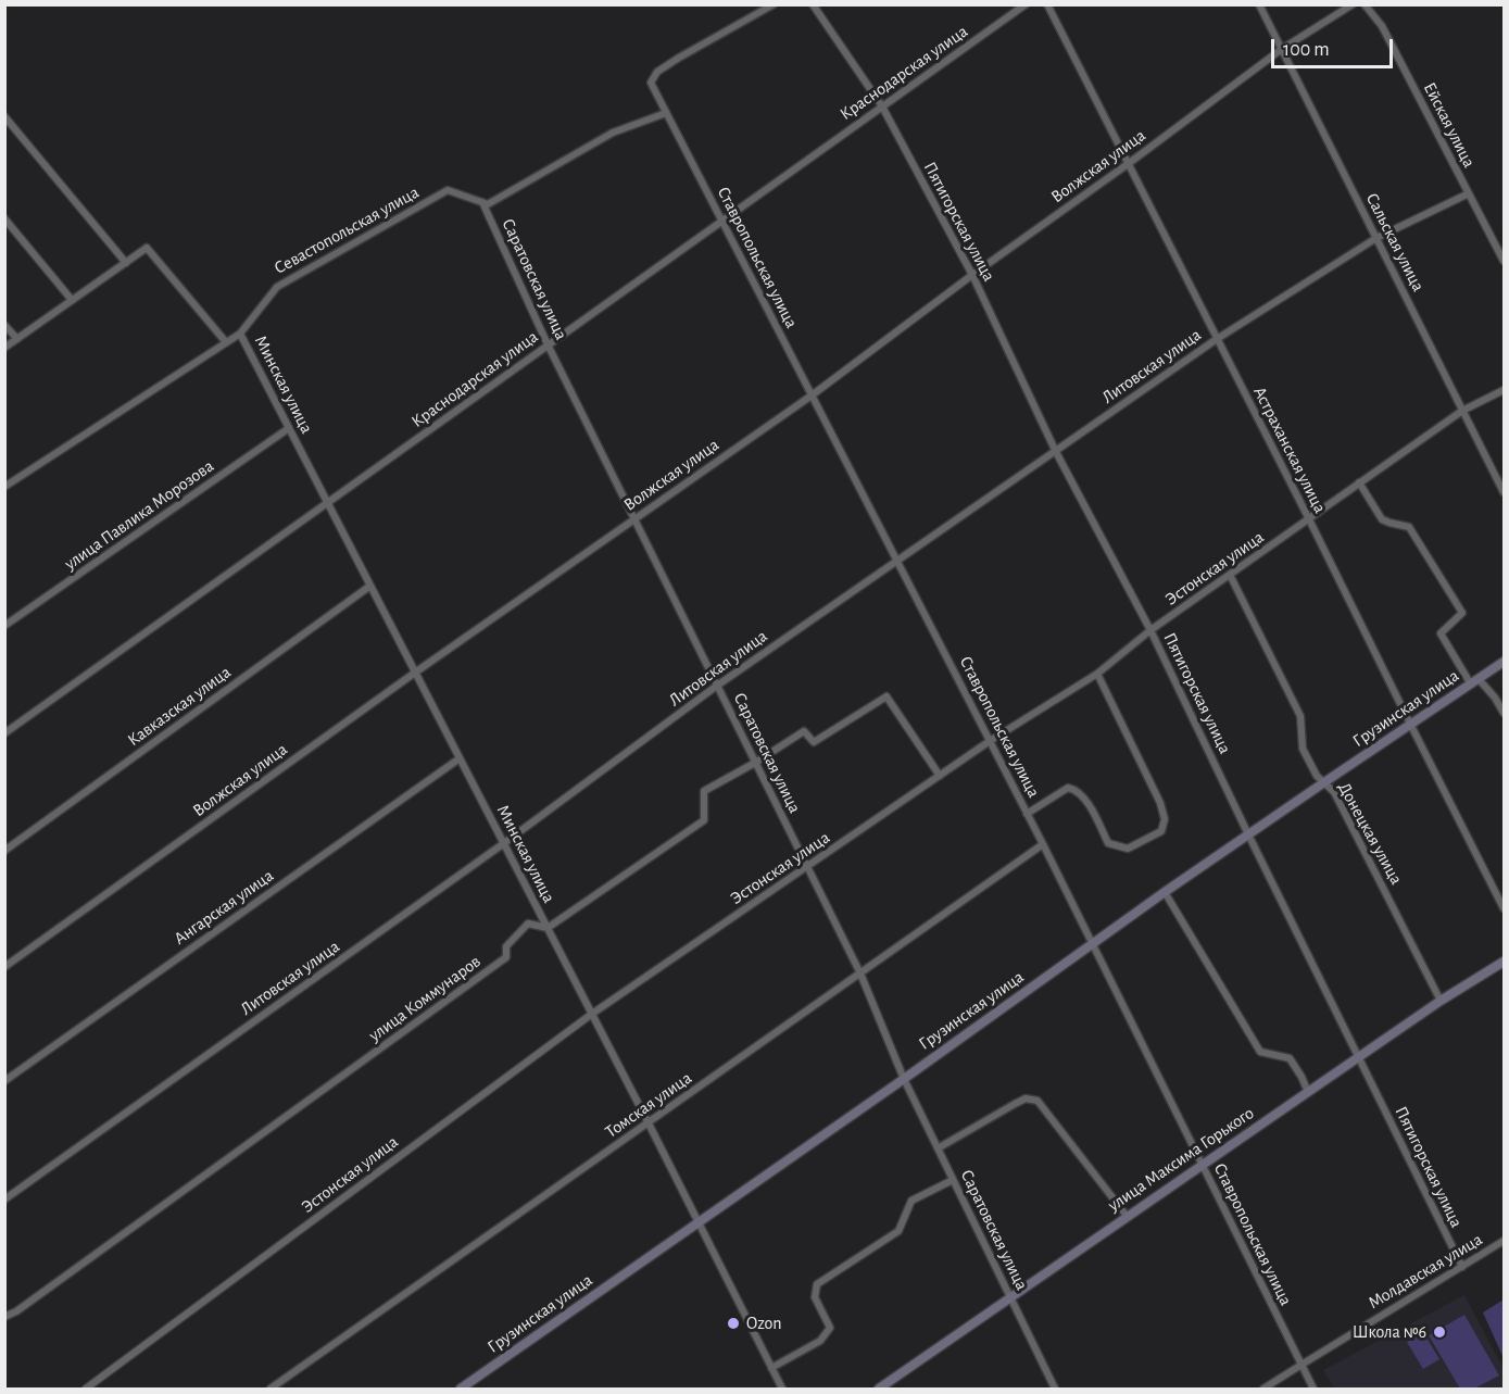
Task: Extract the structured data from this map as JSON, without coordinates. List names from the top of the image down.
{
  "streets": {
    "main road": ["Грузинская улица", "улица Максима Горького"],
    "street": [
      "Краснодарская улица",
      "Ейская улица",
      "Волжская улица",
      "Пятигорская улица",
      "Севастопольская улица",
      "Сальская улица",
      "Ставропольская улица",
      "Саратовская улица",
      "Литовская улица",
      "Минская улица",
      "Астраханская улица",
      "улица Павлика Морозова",
      "Эстонская улица",
      "Кавказская улица",
      "Донецкая улица",
      "Ангарская улица",
      "улица Коммунаров",
      "Томская улица",
      "Молдавская улица"
    ]
  },
  "crossings": [
    ["Краснодарская улица", "Пятигорская улица"],
    ["Краснодарская улица", "Ставропольская улица"],
    ["Краснодарская улица", "Саратовская улица"],
    ["Краснодарская улица", "Минская улица"],
    ["Ейская улица", "Литовская улица"],
    ["Волжская улица", "Пятигорская улица"],
    ["Волжская улица", "Сальская улица"],
    ["Волжская улица", "Ставропольская улица"],
    ["Волжская улица", "Саратовская улица"],
    ["Волжская улица", "Минская улица"],
    ["Волжская улица", "Астраханская улица"],
    ["Пятигорская улица", "Литовская улица"],
    ["Пятигорская улица", "Эстонская улица"],
    ["Пятигорская улица", "Грузинская улица"],
    ["Пятигорская улица", "улица Максима Горького"],
    ["Пятигорская улица", "Молдавская улица"],
    ["Севастопольская улица", "Саратовская улица"],
    ["Севастопольская улица", "Минская улица"],
    ["Сальская улица", "Литовская улица"],
    ["Сальская улица", "Эстонская улица"],
    ["Ставропольская улица", "Литовская улица"],
    ["Ставропольская улица", "Эстонская улица"],
    ["Ставропольская улица", "Грузинская улица"],
    ["Ставропольская улица", "Томская улица"],
    ["Ставропольская улица", "улица Максима Горького"],
    ["Ставропольская улица", "Молдавская улица"],
    ["Саратовская улица", "Литовская улица"],
    ["Саратовская улица", "Эстонская улица"],
    ["Саратовская улица", "Грузинская улица"],
    ["Саратовская улица", "улица Коммунаров"],
    ["Саратовская улица", "Томская улица"],
    ["Саратовская улица", "улица Максима Горького"],
    ["Литовская улица", "Минская улица"],
    ["Литовская улица", "Астраханская улица"],
    ["Минская улица", "улица Павлика Морозова"],
    ["Минская улица", "Эстонская улица"],
    ["Минская улица", "Кавказская улица"],
    ["Минская улица", "Грузинская улица"],
    ["Минская улица", "Ангарская улица"],
    ["Минская улица", "улица Коммунаров"],
    ["Минская улица", "Томская улица"],
    ["Астраханская улица", "Эстонская улица"],
    ["Астраханская улица", "Грузинская улица"],
    ["Эстонская улица", "Донецкая улица"],
    ["Эстонская улица", "улица Коммунаров"],
    ["Грузинская улица", "Донецкая улица"],
    ["Донецкая улица", "улица Максима Горького"]
  ],
  "places": ["Ozon", "Школа №6"],
  "scale_bar": "100 m"
}
